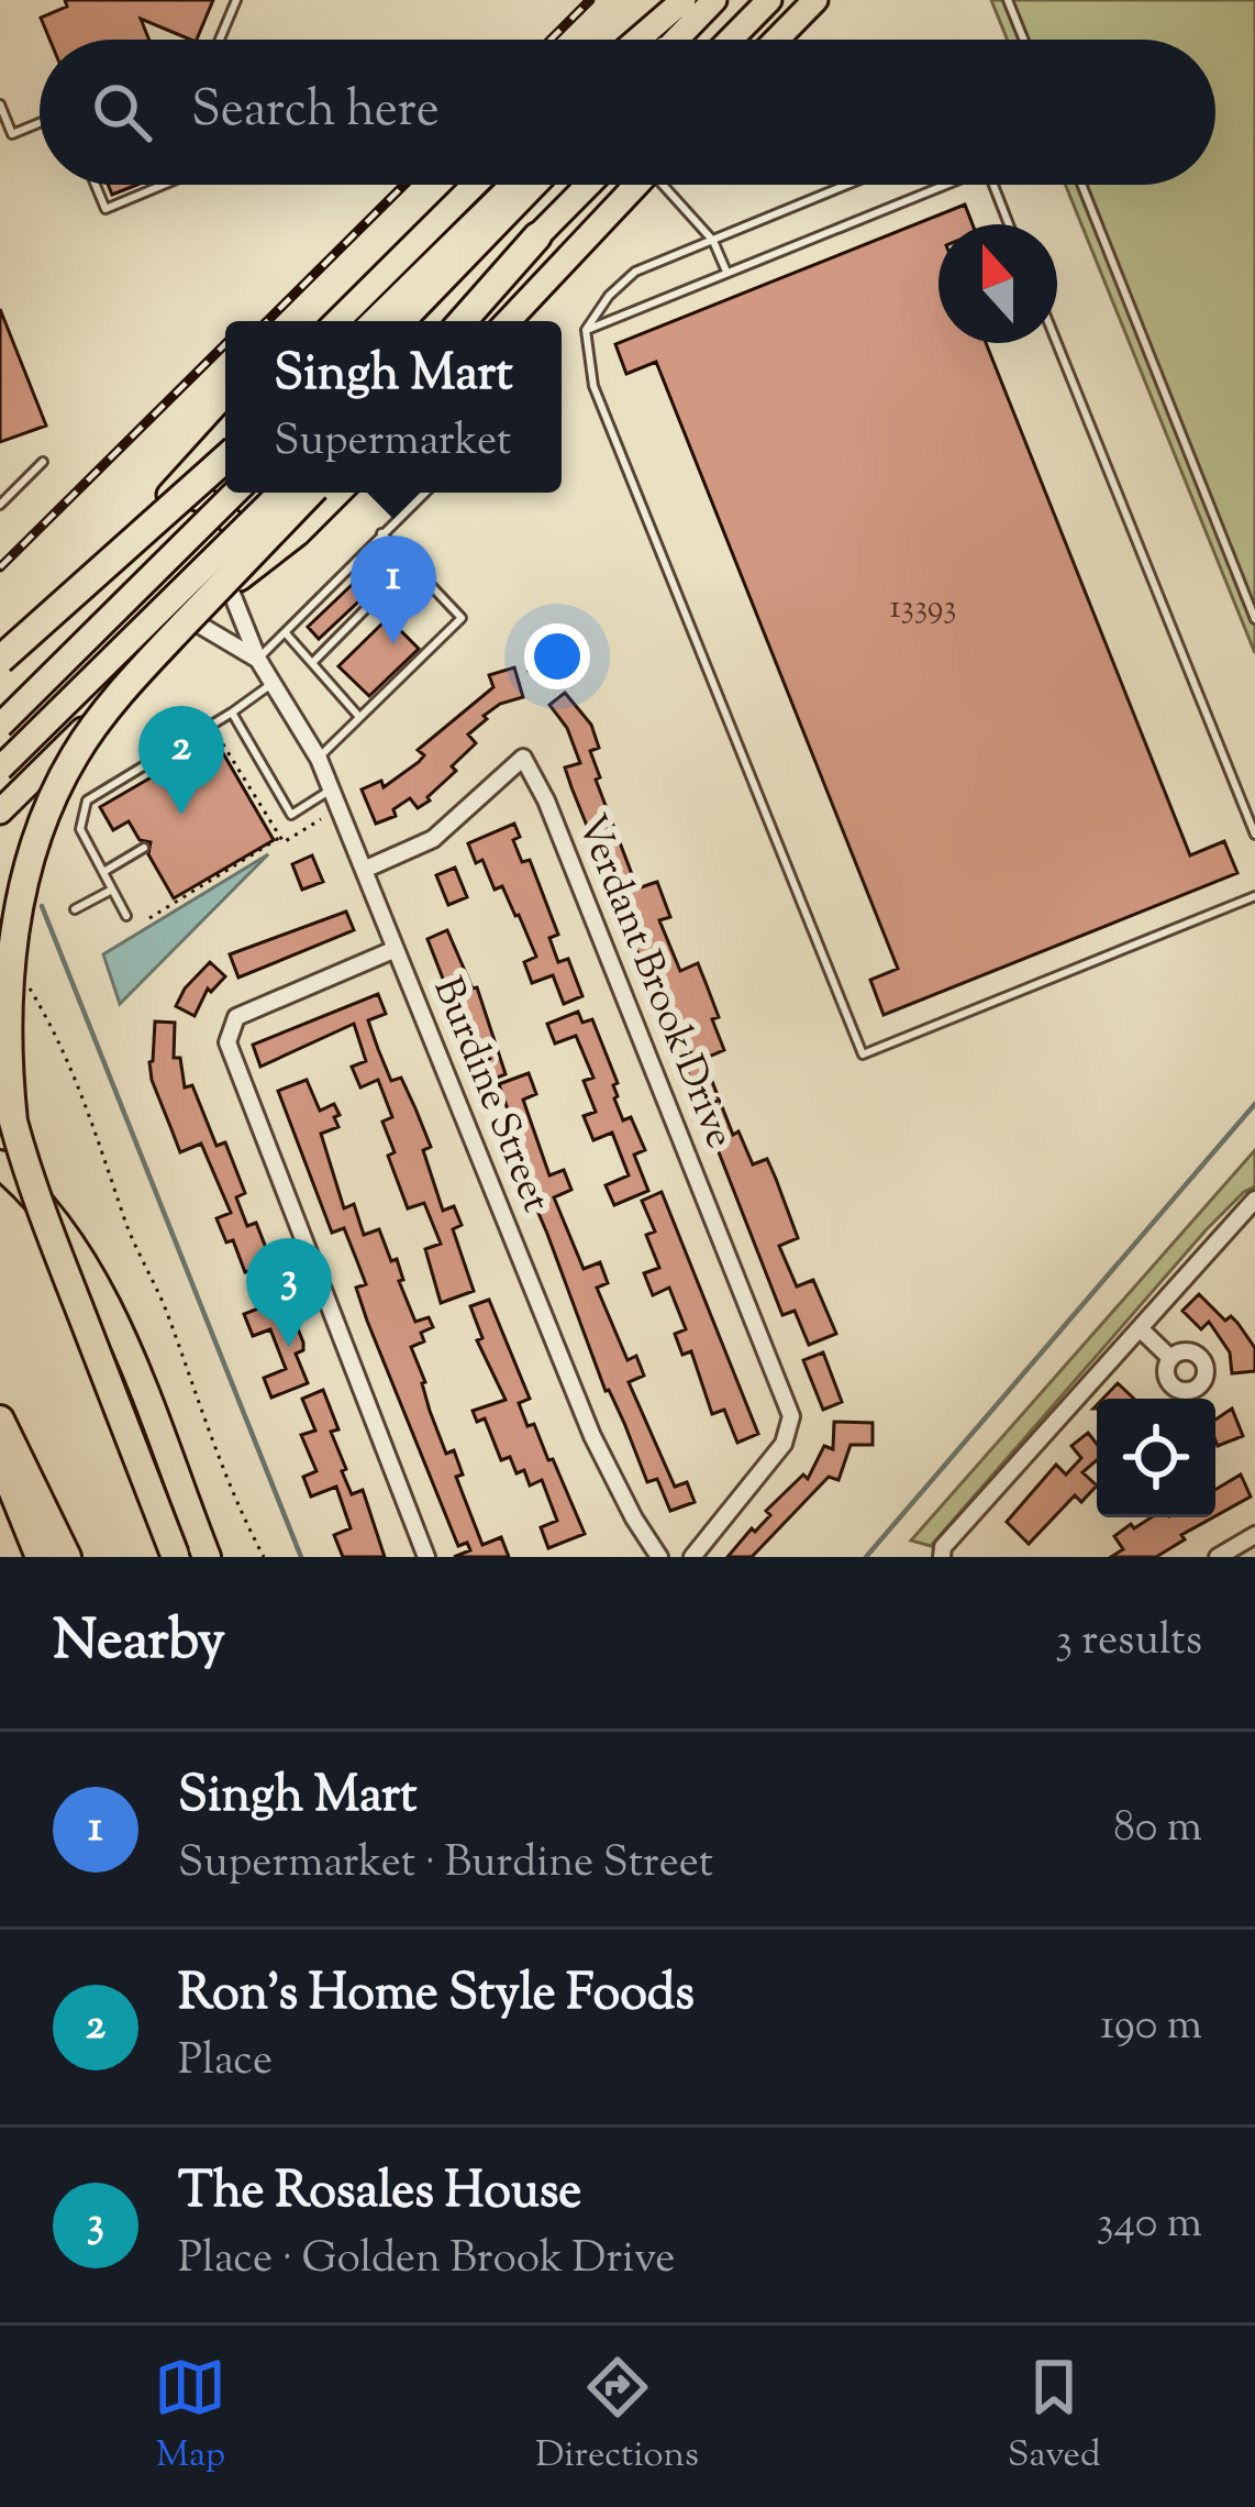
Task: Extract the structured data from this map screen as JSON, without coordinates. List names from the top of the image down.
{
  "streets": {
    "street": ["Verdant Brook Drive", "Burdine Street"]
  },
  "crossings": [
    ["Verdant Brook Drive", "Burdine Street"]
  ],
  "house_numbers": ["13393"],
  "north": "top",
  "page": {
    "search": "Search here",
    "popup": ["Singh Mart", "Supermarket"],
    "pins": ["1", "2", "3"],
    "heading": ["Nearby", "3 results"],
    "list": [
      {
        "mark": "1",
        "name": "Singh Mart",
        "note": "Supermarket · Burdine Street",
        "value": "80 m"
      },
      {
        "mark": "2",
        "name": "Ron's Home Style Foods",
        "note": "Place",
        "value": "190 m"
      },
      {
        "mark": "3",
        "name": "The Rosales House",
        "note": "Place · Golden Brook Drive",
        "value": "340 m"
      }
    ],
    "nav": ["Map", "Directions", "Saved"]
  }
}
